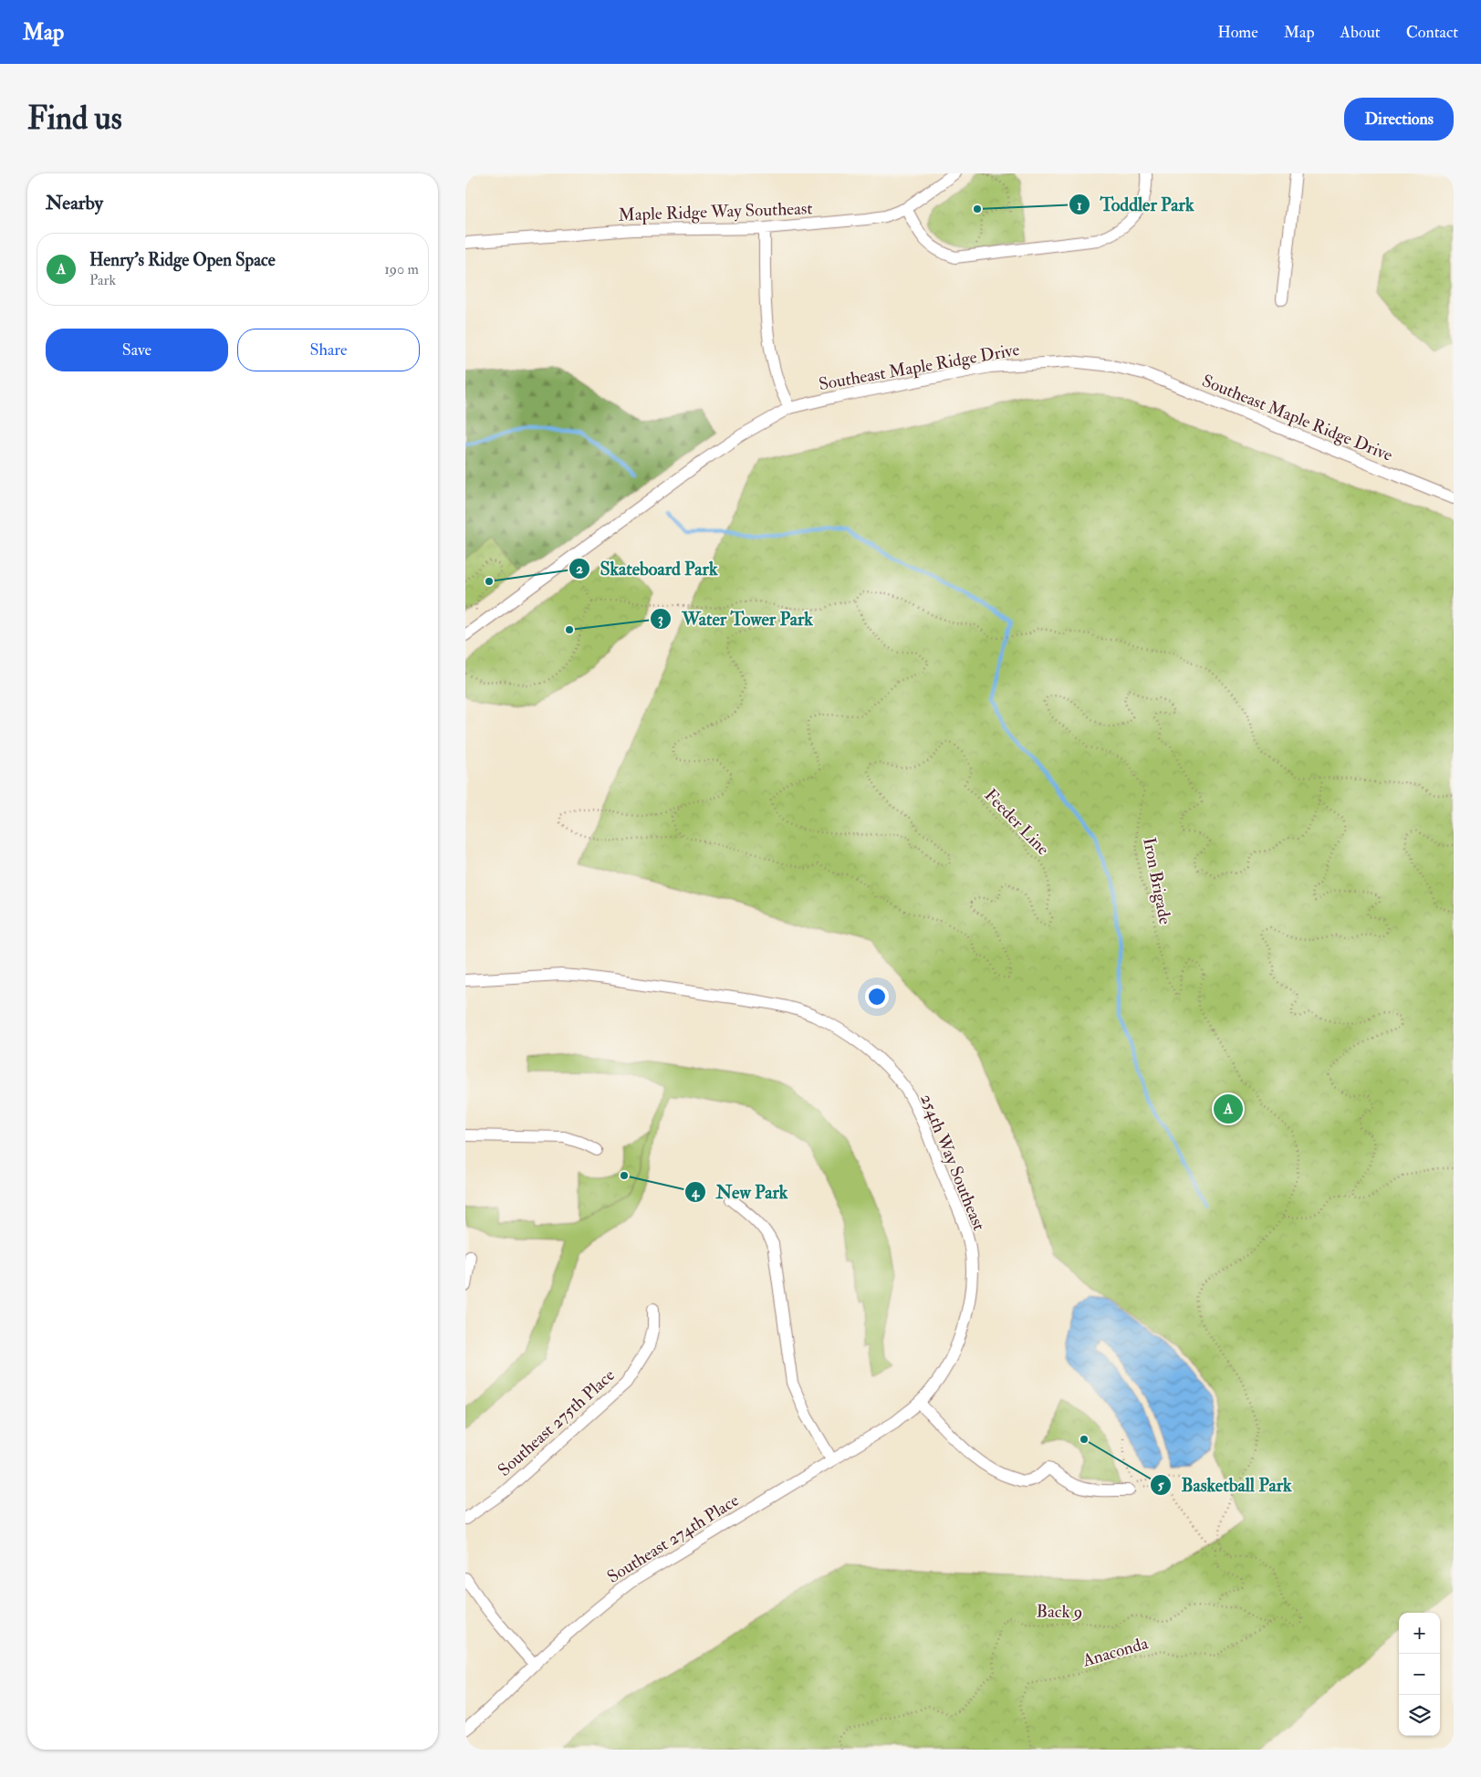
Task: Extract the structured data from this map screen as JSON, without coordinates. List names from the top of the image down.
{
  "streets": {
    "street": [
      "Maple Ridge Way Southeast",
      "Southeast Maple Ridge Drive",
      "254th Way Southeast",
      "Southeast 275th Place",
      "Southeast 274th Place"
    ],
    "path": [
      "Feeder Line",
      "Iron Brigade",
      "Back 9",
      "Anaconda"
    ]
  },
  "crossings": [
    ["254th Way Southeast", "Southeast 274th Place"],
    ["Back 9", "Anaconda"]
  ],
  "places": [
    "Toddler Park",
    "Skateboard Park",
    "Water Tower Park",
    "New Park",
    "Basketball Park"
  ],
  "page": {
    "header": "Map",
    "nav": [
      "Home",
      "Map",
      "About",
      "Contact"
    ],
    "buttons": [
      "Directions",
      ["Save", "Share"]
    ],
    "title": "Find us",
    "heading": "Nearby",
    "list": [
      {
        "mark": "A",
        "name": "Henry's Ridge Open Space",
        "note": "Park",
        "value": "190 m"
      }
    ],
    "pins": "A",
    "map_buttons": ["+", "−"]
  }
}
